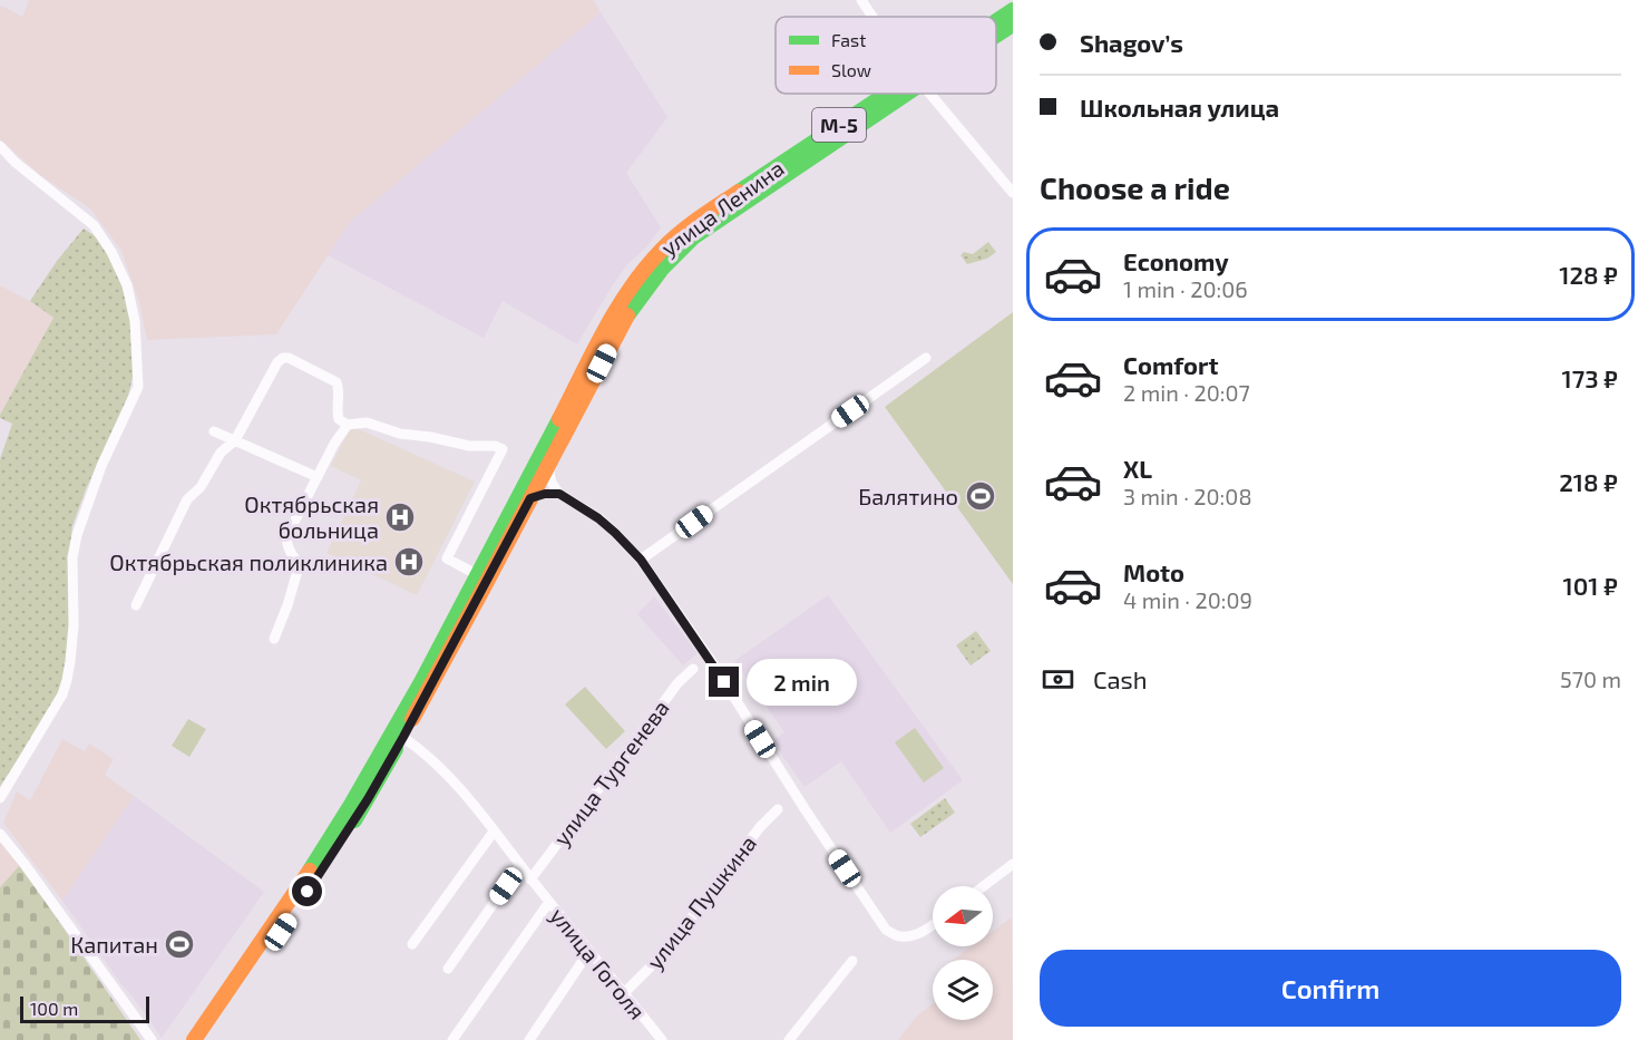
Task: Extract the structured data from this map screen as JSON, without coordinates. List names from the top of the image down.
{
  "streets": {
    "main road": ["М-5", "улица Ленина"],
    "street": ["улица Тургенева", "улица Пушкина", "улица Гоголя"]
  },
  "crossings": [
    ["улица Ленина", "улица Гоголя"],
    ["улица Тургенева", "улица Гоголя"],
    ["улица Пушкина", "улица Гоголя"]
  ],
  "places": {
    "sports": ["Балятино", "Капитан"],
    "hospital": ["Октябрьская больница", "Октябрьская поликлиника"]
  },
  "legend": ["Fast", "Slow"],
  "scale_bar": "100 m",
  "north": "left",
  "page": {
    "banner": ["Shagov’s", "Школьная улица"],
    "heading": "Choose a ride",
    "list": [
      {
        "name": "Economy",
        "note": "1 min · 20:06",
        "value": "128 ₽"
      },
      {
        "name": "Comfort",
        "note": "2 min · 20:07",
        "value": "173 ₽"
      },
      {
        "name": "XL",
        "note": "3 min · 20:08",
        "value": "218 ₽"
      },
      {
        "name": "Moto",
        "note": "4 min · 20:09",
        "value": "101 ₽"
      }
    ],
    "pay": ["Cash", "570 m"],
    "bubble": "2 min",
    "buttons": "Confirm",
    "scale": "100 m"
  }
}
